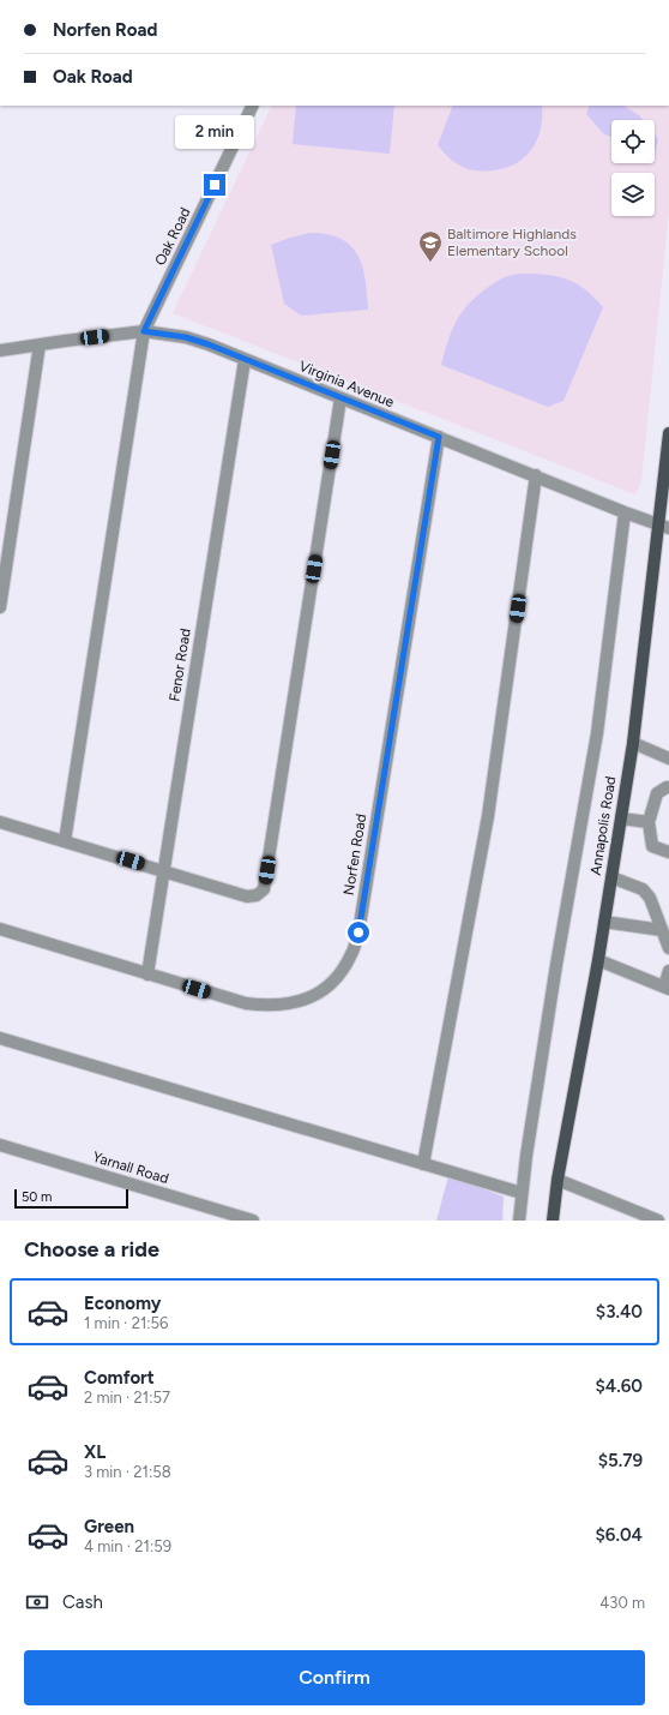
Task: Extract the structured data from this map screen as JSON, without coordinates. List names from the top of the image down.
{
  "streets": {
    "main road": ["Annapolis Road"],
    "street": [
      "Oak Road",
      "Virginia Avenue",
      "Fenor Road",
      "Norfen Road",
      "Yarnall Road"
    ]
  },
  "crossings": [
    ["Oak Road", "Virginia Avenue"],
    ["Virginia Avenue", "Fenor Road"],
    ["Virginia Avenue", "Annapolis Road"],
    ["Virginia Avenue", "Norfen Road"],
    ["Fenor Road", "Norfen Road"]
  ],
  "places": {
    "school or university": ["Baltimore Highlands Elementary School"]
  },
  "scale_bar": "50 m",
  "page": {
    "banner": ["Norfen Road", "Oak Road"],
    "bubble": "2 min",
    "scale": "50 m",
    "heading": "Choose a ride",
    "list": [
      {
        "name": "Economy",
        "note": "1 min · 21:56",
        "value": "$3.40"
      },
      {
        "name": "Comfort",
        "note": "2 min · 21:57",
        "value": "$4.60"
      },
      {
        "name": "XL",
        "note": "3 min · 21:58",
        "value": "$5.79"
      },
      {
        "name": "Green",
        "note": "4 min · 21:59",
        "value": "$6.04"
      }
    ],
    "pay": ["Cash", "430 m"],
    "buttons": "Confirm"
  }
}
